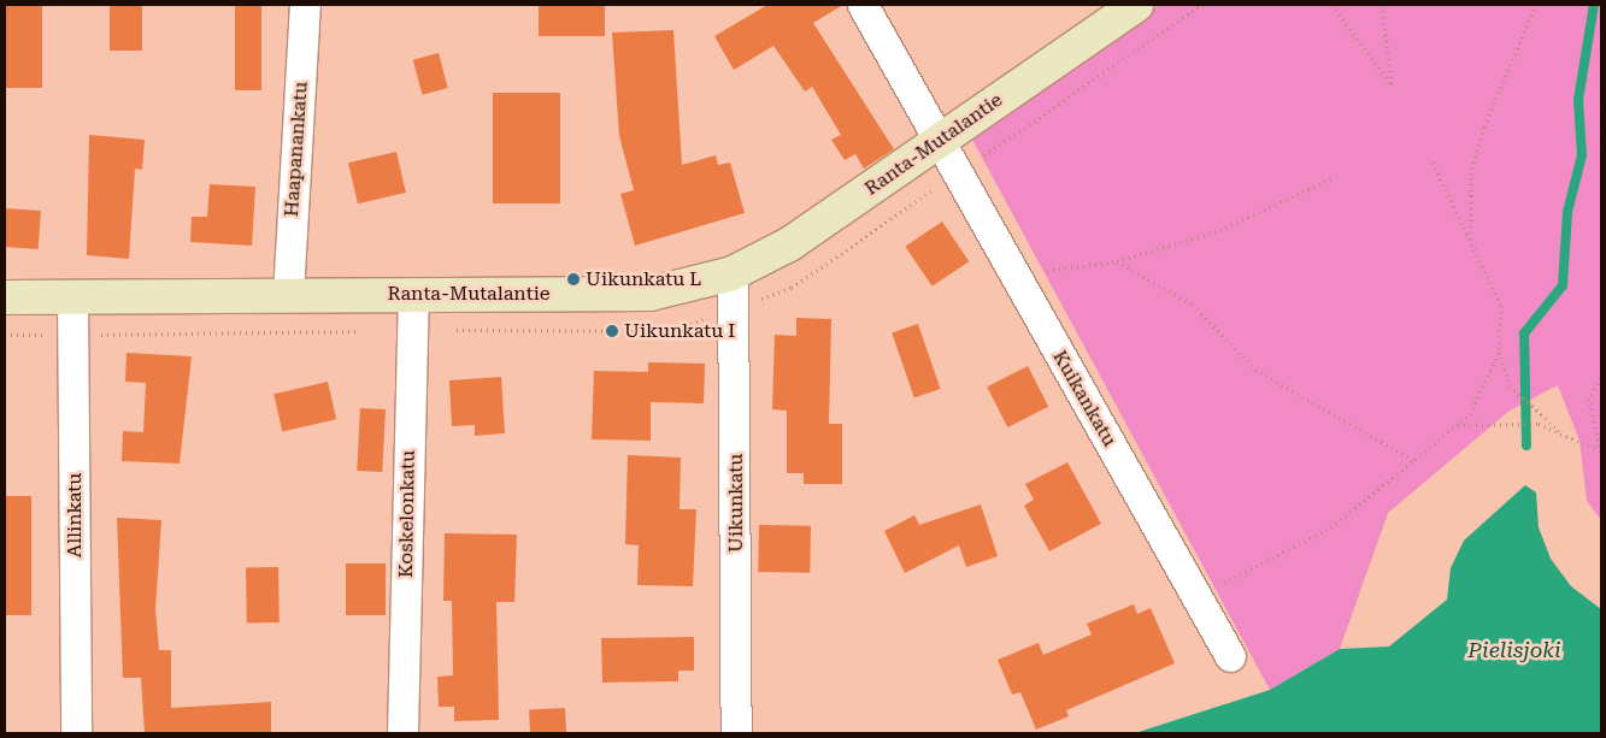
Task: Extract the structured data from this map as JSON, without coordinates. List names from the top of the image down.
{
  "streets": {
    "street": [
      "Ranta-Mutalantie",
      "Haapanankatu",
      "Kuikankatu",
      "Uikunkatu",
      "Koskelonkatu",
      "Allinkatu"
    ]
  },
  "crossings": [
    ["Ranta-Mutalantie", "Haapanankatu"],
    ["Ranta-Mutalantie", "Kuikankatu"],
    ["Ranta-Mutalantie", "Uikunkatu"],
    ["Ranta-Mutalantie", "Koskelonkatu"],
    ["Ranta-Mutalantie", "Allinkatu"]
  ],
  "water": ["Pielisjoki"],
  "places": ["Uikunkatu L", "Uikunkatu I"]
}
